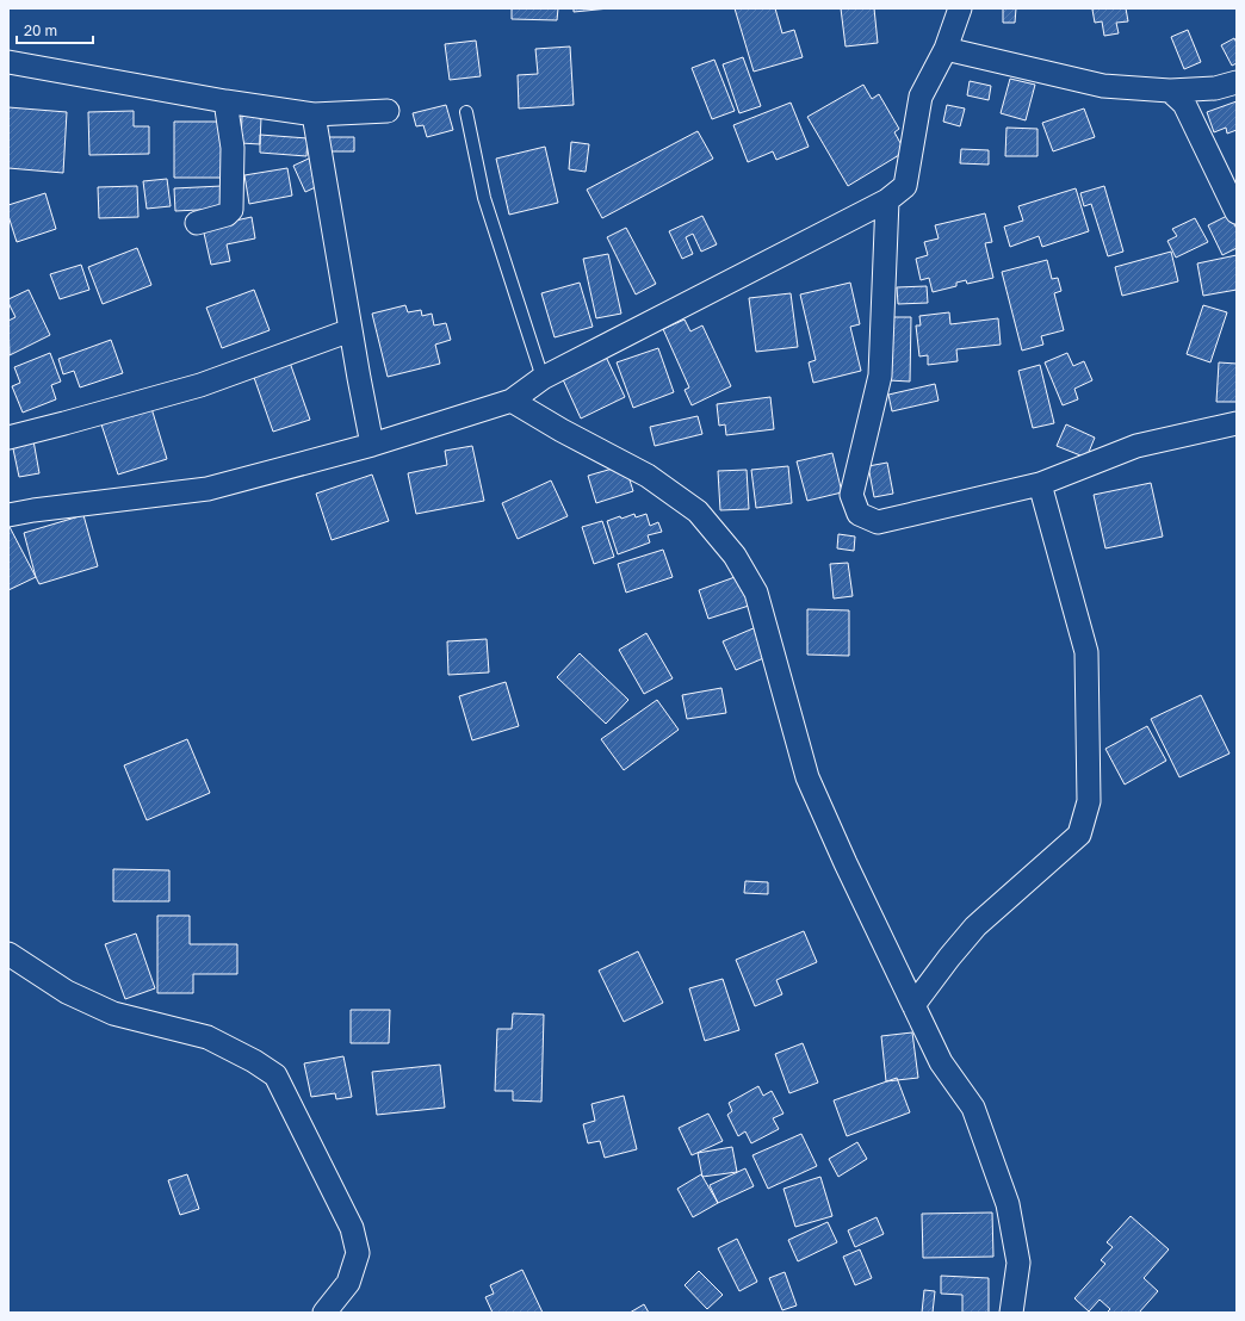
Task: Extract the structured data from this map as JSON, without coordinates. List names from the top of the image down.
{
  "scale_bar": "20 m"
}
